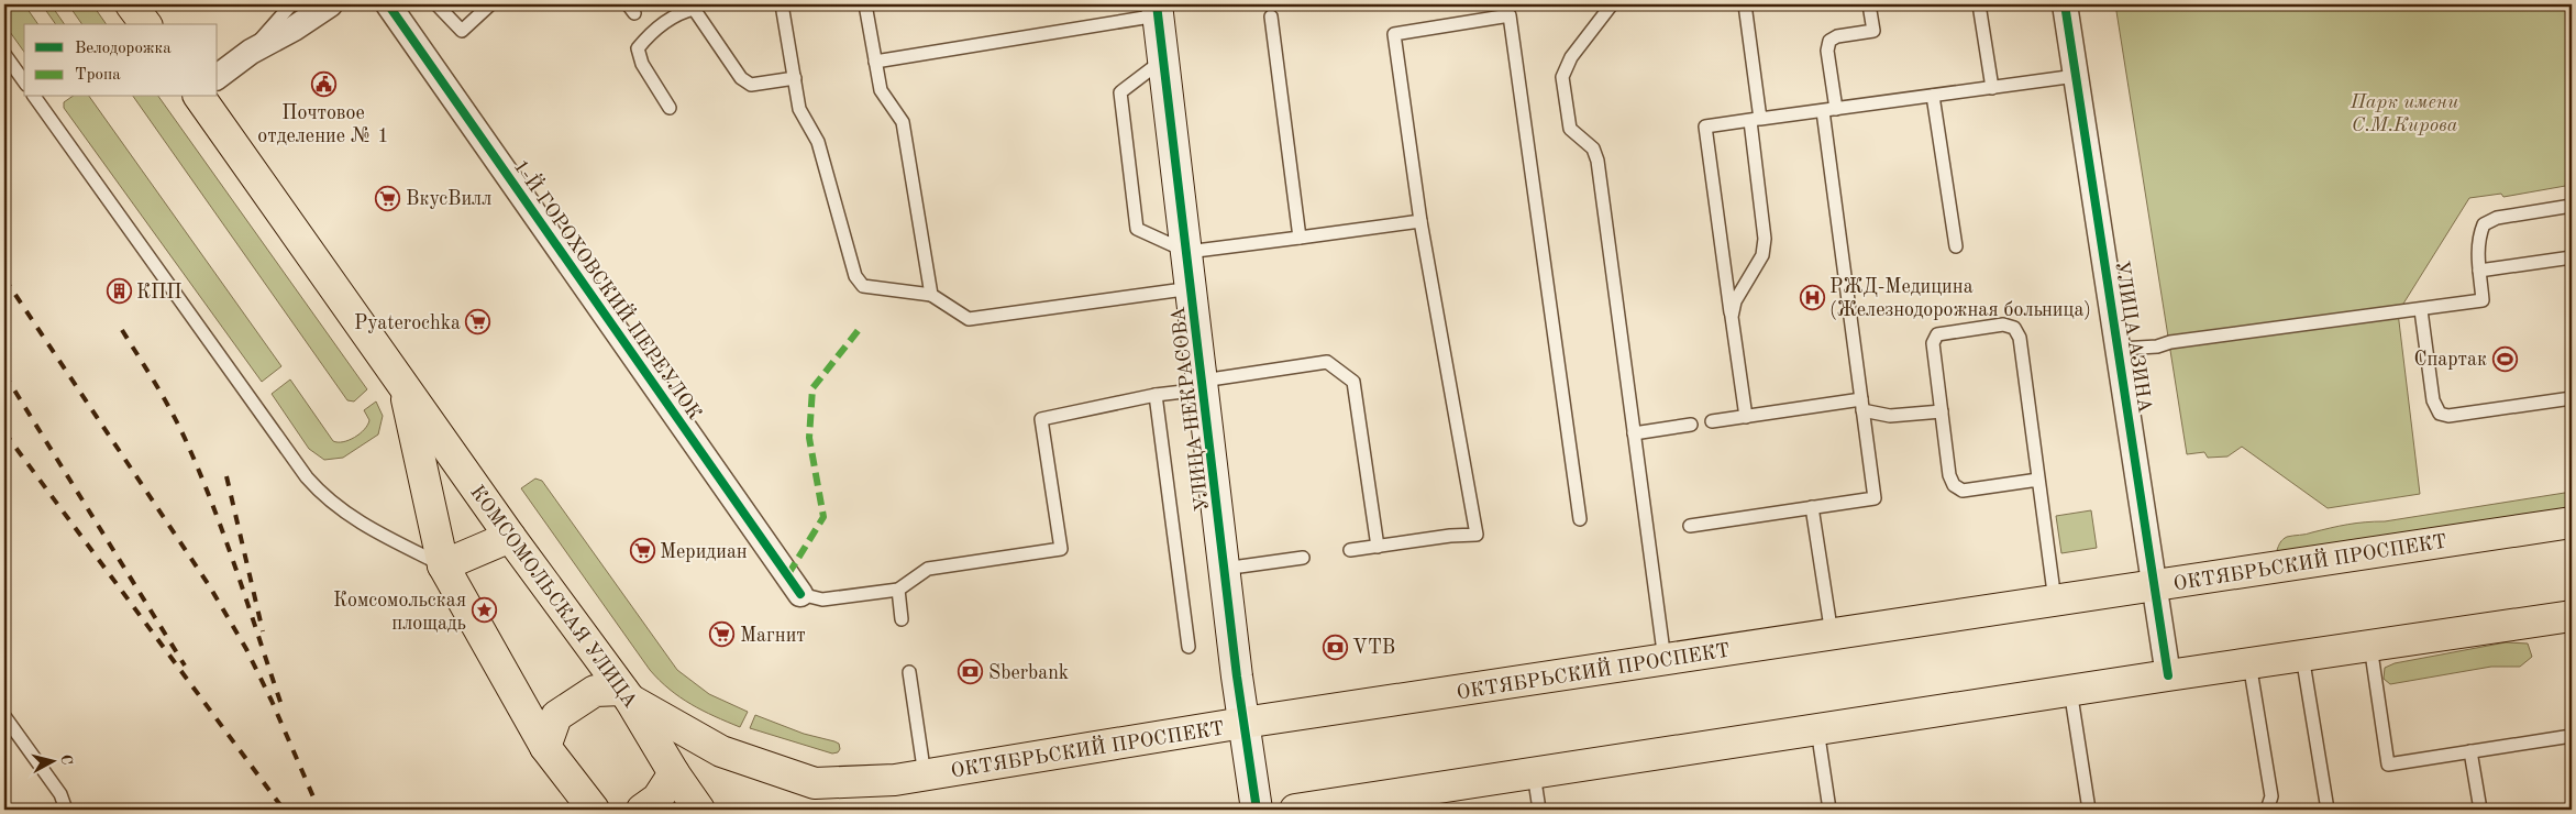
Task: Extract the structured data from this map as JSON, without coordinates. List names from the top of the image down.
{
  "streets": {
    "main road": ["ОКТЯБРЬСКИЙ ПРОСПЕКТ", "КОМСОМОЛЬСКАЯ УЛИЦА"],
    "street": ["1-Й ГОРОХОВСКИЙ ПЕРЕУЛОК", "УЛИЦА АЗИНА", "УЛИЦА НЕКРАСОВА"]
  },
  "crossings": [
    ["УЛИЦА АЗИНА", "ОКТЯБРЬСКИЙ ПРОСПЕКТ"],
    ["УЛИЦА НЕКРАСОВА", "ОКТЯБРЬСКИЙ ПРОСПЕКТ"],
    ["ОКТЯБРЬСКИЙ ПРОСПЕКТ", "КОМСОМОЛЬСКАЯ УЛИЦА"]
  ],
  "parks": ["Парк имени С.М.Кирова"],
  "places": {
    "public building": ["Почтовое отделение № 1"],
    "supermarket": [
      "ВкусВилл",
      "Pyaterochka",
      "Меридиан",
      "Магнит"
    ],
    "building": ["КПП"],
    "hospital": ["РЖД-Медицина (Железнодорожная больница)"],
    "sports": ["Спартак"],
    "place": ["Комсомольская площадь"],
    "bank": ["VTB", "Sberbank"]
  },
  "legend": ["Велодорожка", "Тропа"],
  "north": "right"
}
